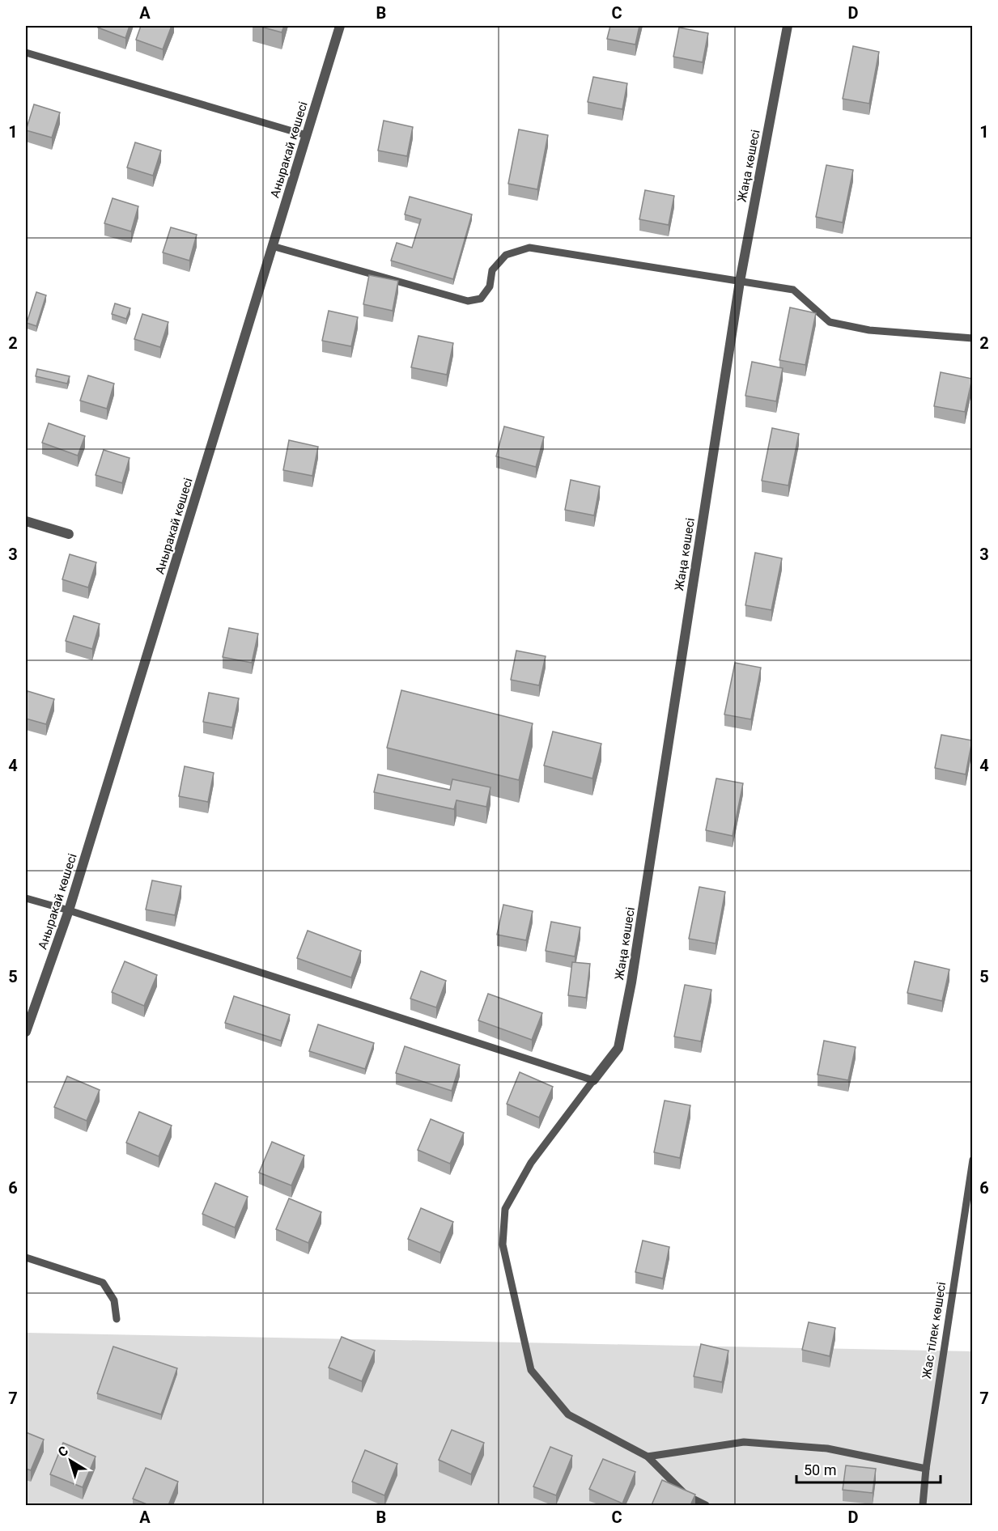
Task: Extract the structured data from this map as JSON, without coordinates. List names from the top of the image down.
{
  "streets": {
    "street": ["Аныракай көшесі", "Жаңа көшесі"],
    "lane": ["Жас тілек көшесі"]
  },
  "scale_bar": "50 m",
  "north": "top left",
  "grid": {
    "columns": [
      "A",
      "B",
      "C",
      "D"
    ],
    "rows": [
      "1",
      "2",
      "3",
      "4",
      "5",
      "6",
      "7"
    ]
  }
}
